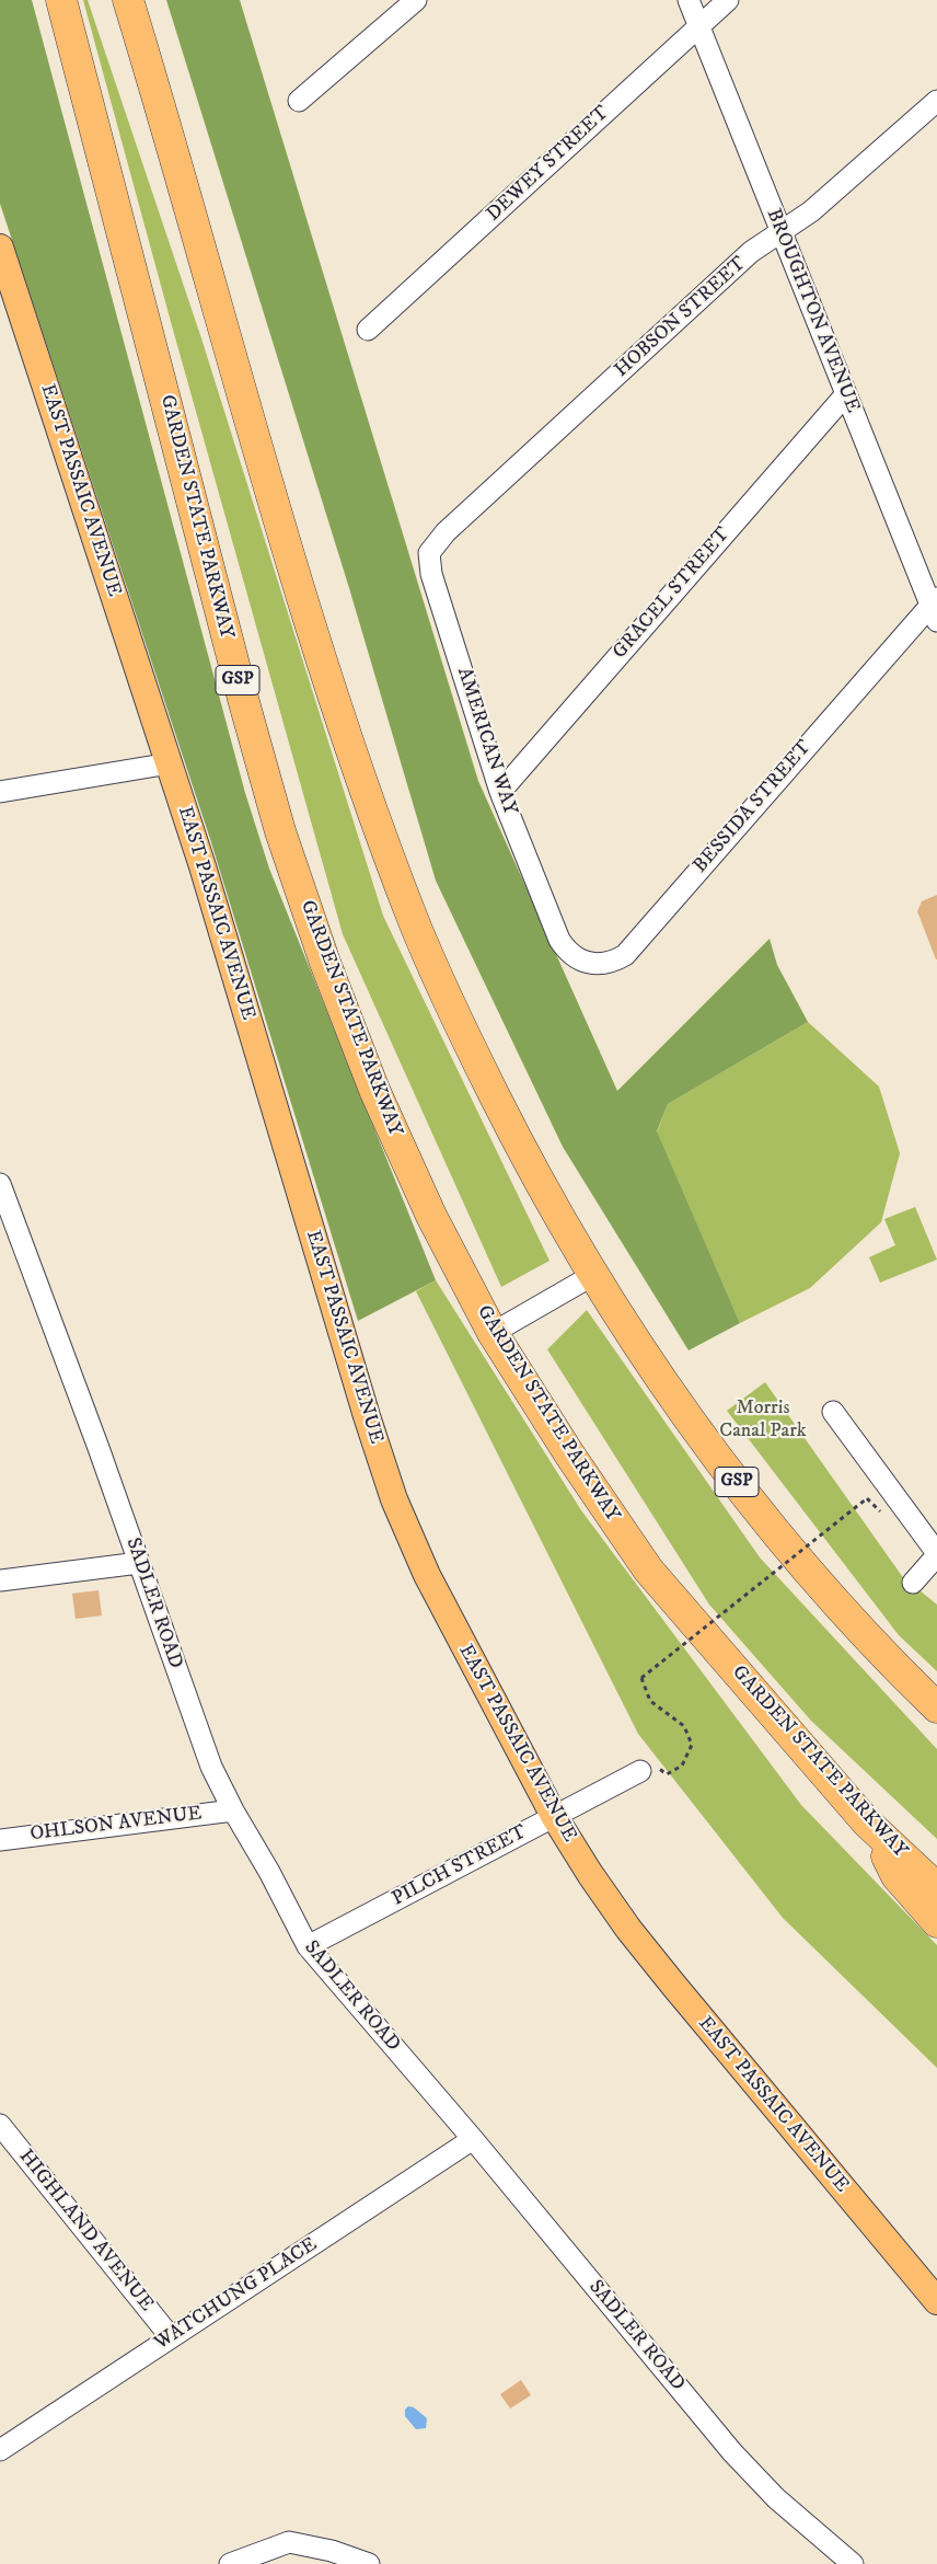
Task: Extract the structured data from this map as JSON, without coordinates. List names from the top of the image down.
{
  "streets": {
    "highway": ["GARDEN STATE PARKWAY", "GSP"],
    "main road": ["EAST PASSAIC AVENUE"],
    "street": [
      "DEWEY STREET",
      "BROUGHTON AVENUE",
      "HOBSON STREET",
      "GRACEL STREET",
      "AMERICAN WAY",
      "BESSIDA STREET",
      "SADLER ROAD",
      "OHLSON AVENUE",
      "PILCH STREET",
      "HIGHLAND AVENUE",
      "WATCHUNG PLACE"
    ]
  },
  "crossings": [
    ["DEWEY STREET", "BROUGHTON AVENUE"],
    ["BROUGHTON AVENUE", "HOBSON STREET"],
    ["BROUGHTON AVENUE", "GRACEL STREET"],
    ["BROUGHTON AVENUE", "BESSIDA STREET"],
    ["HOBSON STREET", "AMERICAN WAY"],
    ["EAST PASSAIC AVENUE", "PILCH STREET"],
    ["GRACEL STREET", "AMERICAN WAY"],
    ["AMERICAN WAY", "BESSIDA STREET"],
    ["SADLER ROAD", "OHLSON AVENUE"],
    ["SADLER ROAD", "PILCH STREET"],
    ["SADLER ROAD", "WATCHUNG PLACE"],
    ["HIGHLAND AVENUE", "WATCHUNG PLACE"]
  ],
  "parks": ["Morris Canal Park"]
}
